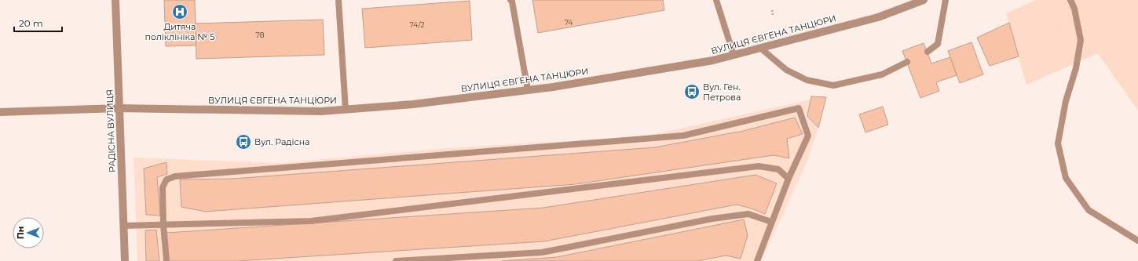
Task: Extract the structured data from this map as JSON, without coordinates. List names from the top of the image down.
{
  "streets": {
    "street": ["ВУЛИЦЯ ЄВГЕНА ТАНЦЮРИ", "РАДІСНА ВУЛИЦЯ"]
  },
  "crossings": [
    ["ВУЛИЦЯ ЄВГЕНА ТАНЦЮРИ", "РАДІСНА ВУЛИЦЯ"]
  ],
  "places": {
    "hospital": ["Дитяча поліклініка № 5"],
    "bus stop": ["Вул. Ген. Петрова", "Вул. Радісна"]
  },
  "house_numbers": ["74", "74/2", "78"],
  "scale_bar": "20 m",
  "north": "left"
}
